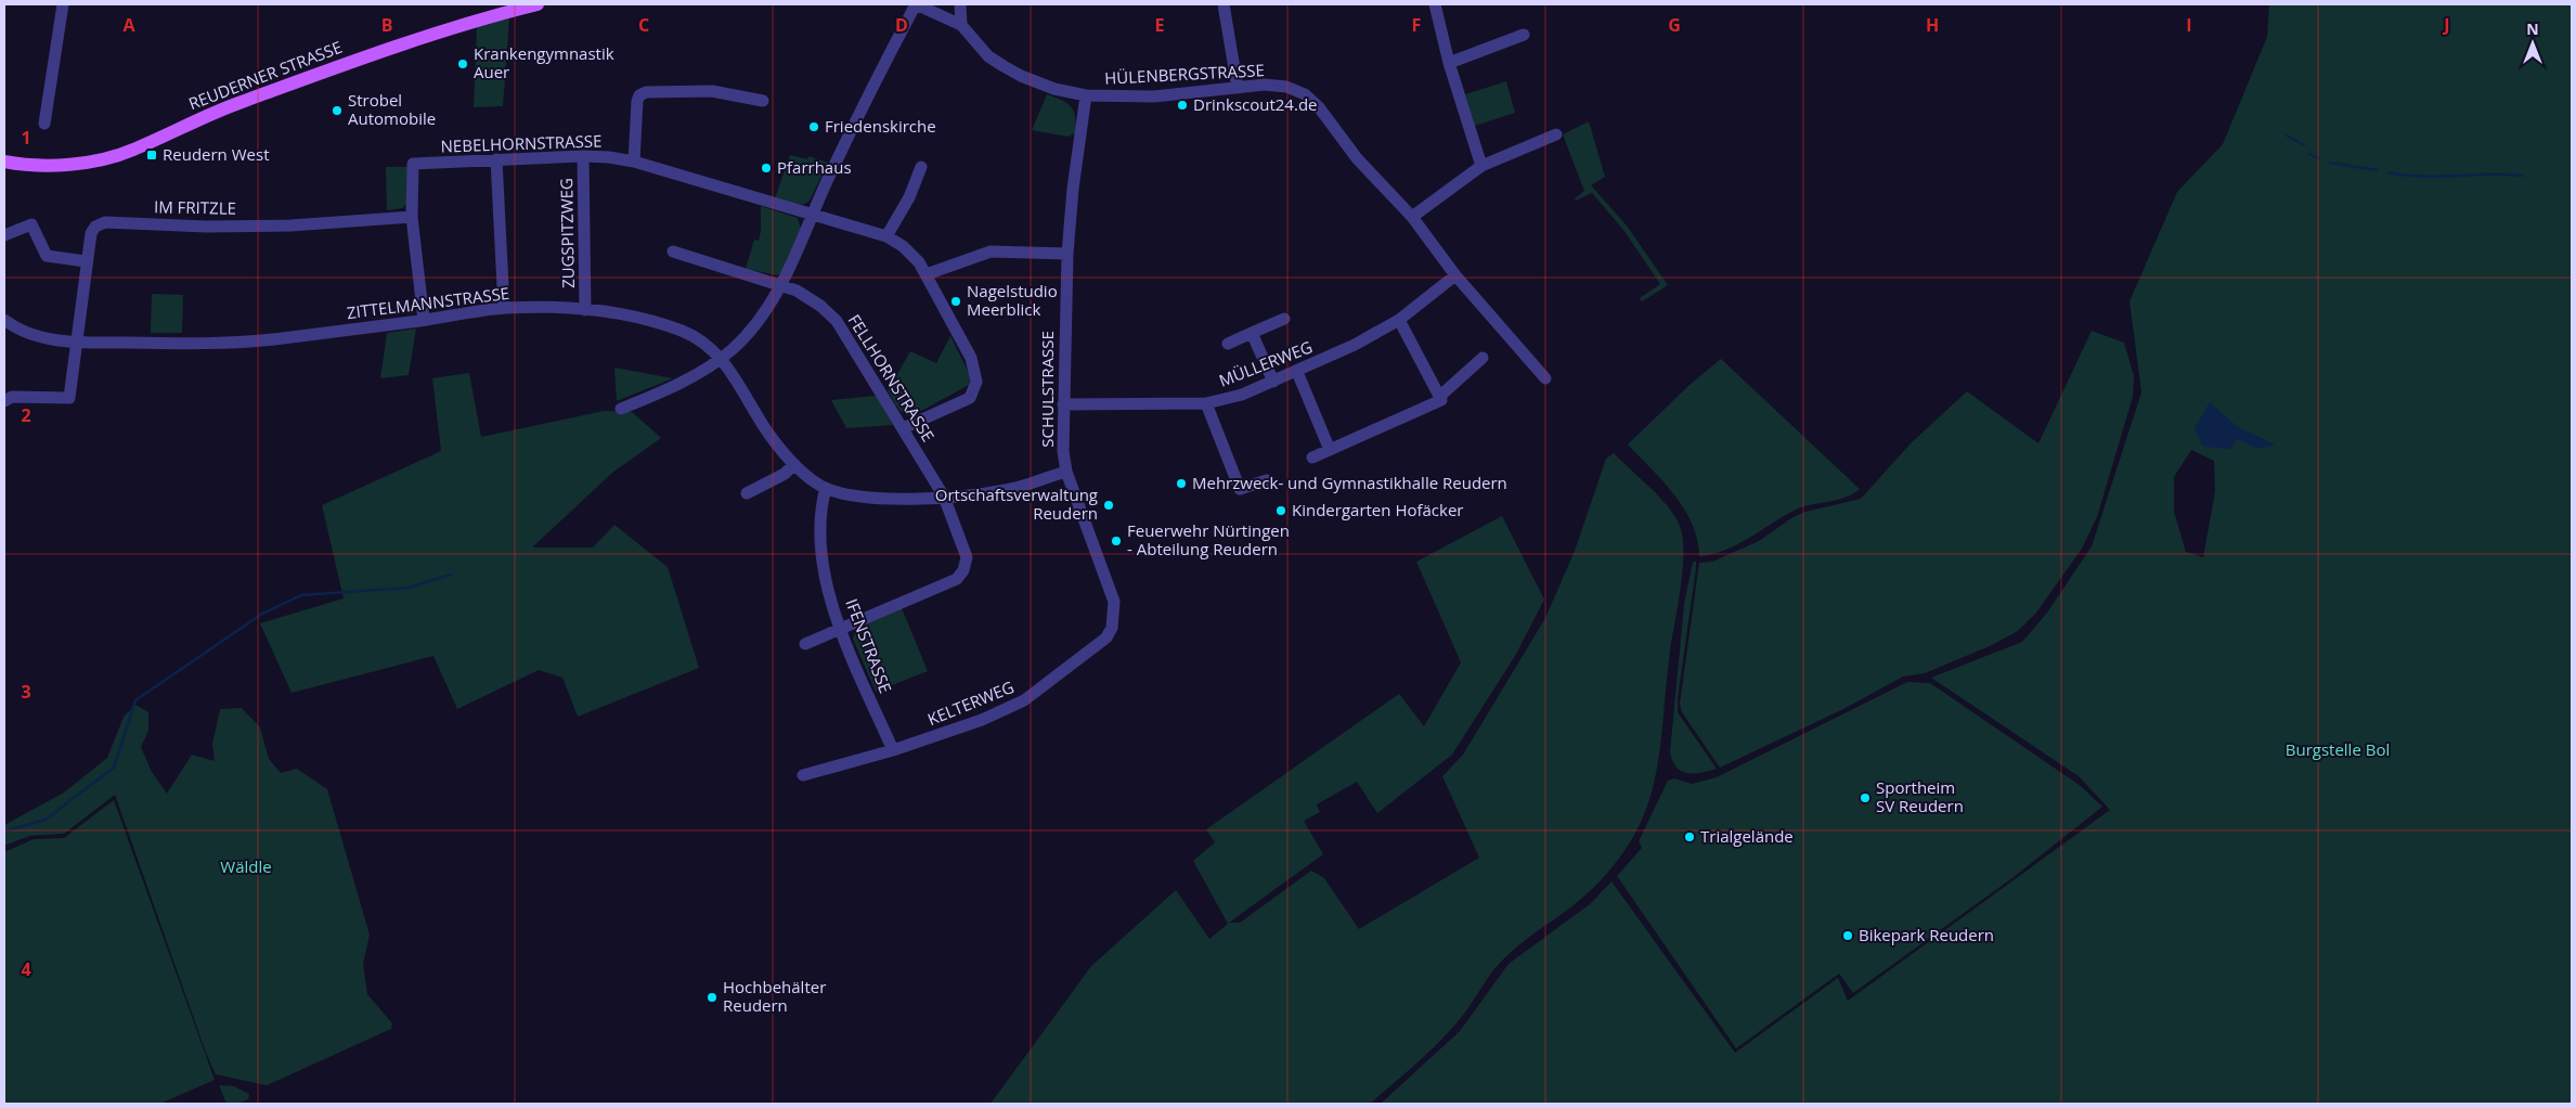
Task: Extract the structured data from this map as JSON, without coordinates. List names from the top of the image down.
{
  "streets": {
    "main road": ["REUDERNER STRASSE"],
    "street": [
      "HÜLENBERGSTRASSE",
      "NEBELHORNSTRASSE",
      "IM FRITZLE",
      "ZUGSPITZWEG",
      "ZITTELMANNSTRASSE",
      "MÜLLERWEG",
      "FELLHORNSTRASSE",
      "SCHULSTRASSE",
      "IFENSTRASSE",
      "KELTERWEG"
    ]
  },
  "crossings": [
    ["HÜLENBERGSTRASSE", "MÜLLERWEG"],
    ["HÜLENBERGSTRASSE", "SCHULSTRASSE"],
    ["NEBELHORNSTRASSE", "IM FRITZLE"],
    ["NEBELHORNSTRASSE", "ZUGSPITZWEG"],
    ["NEBELHORNSTRASSE", "ZITTELMANNSTRASSE"],
    ["IM FRITZLE", "ZITTELMANNSTRASSE"],
    ["ZUGSPITZWEG", "ZITTELMANNSTRASSE"],
    ["ZITTELMANNSTRASSE", "FELLHORNSTRASSE"],
    ["ZITTELMANNSTRASSE", "SCHULSTRASSE"],
    ["ZITTELMANNSTRASSE", "IFENSTRASSE"],
    ["MÜLLERWEG", "SCHULSTRASSE"],
    ["FELLHORNSTRASSE", "IFENSTRASSE"],
    ["SCHULSTRASSE", "KELTERWEG"],
    ["IFENSTRASSE", "KELTERWEG"]
  ],
  "parks": ["Burgstelle Bol", "Wäldle"],
  "places": {
    "other": [
      "Krankengymnastik Auer",
      "Drinkscout24.de",
      "Strobel Automobile",
      "Friedenskirche",
      "Pfarrhaus",
      "Nagelstudio Meerblick",
      "Mehrzweck- und Gymnastikhalle Reudern",
      "Ortschaftsverwaltung Reudern",
      "Kindergarten Hofäcker",
      "Feuerwehr Nürtingen - Abteilung Reudern",
      "Sportheim SV Reudern",
      "Trialgelände",
      "Bikepark Reudern",
      "Hochbehälter Reudern"
    ],
    "transit": ["Reudern West"]
  },
  "north": "top",
  "grid": {
    "columns": [
      "A",
      "B",
      "C",
      "D",
      "E",
      "F",
      "G",
      "H",
      "I",
      "J"
    ],
    "rows": [
      "1",
      "2",
      "3",
      "4"
    ]
  }
}
